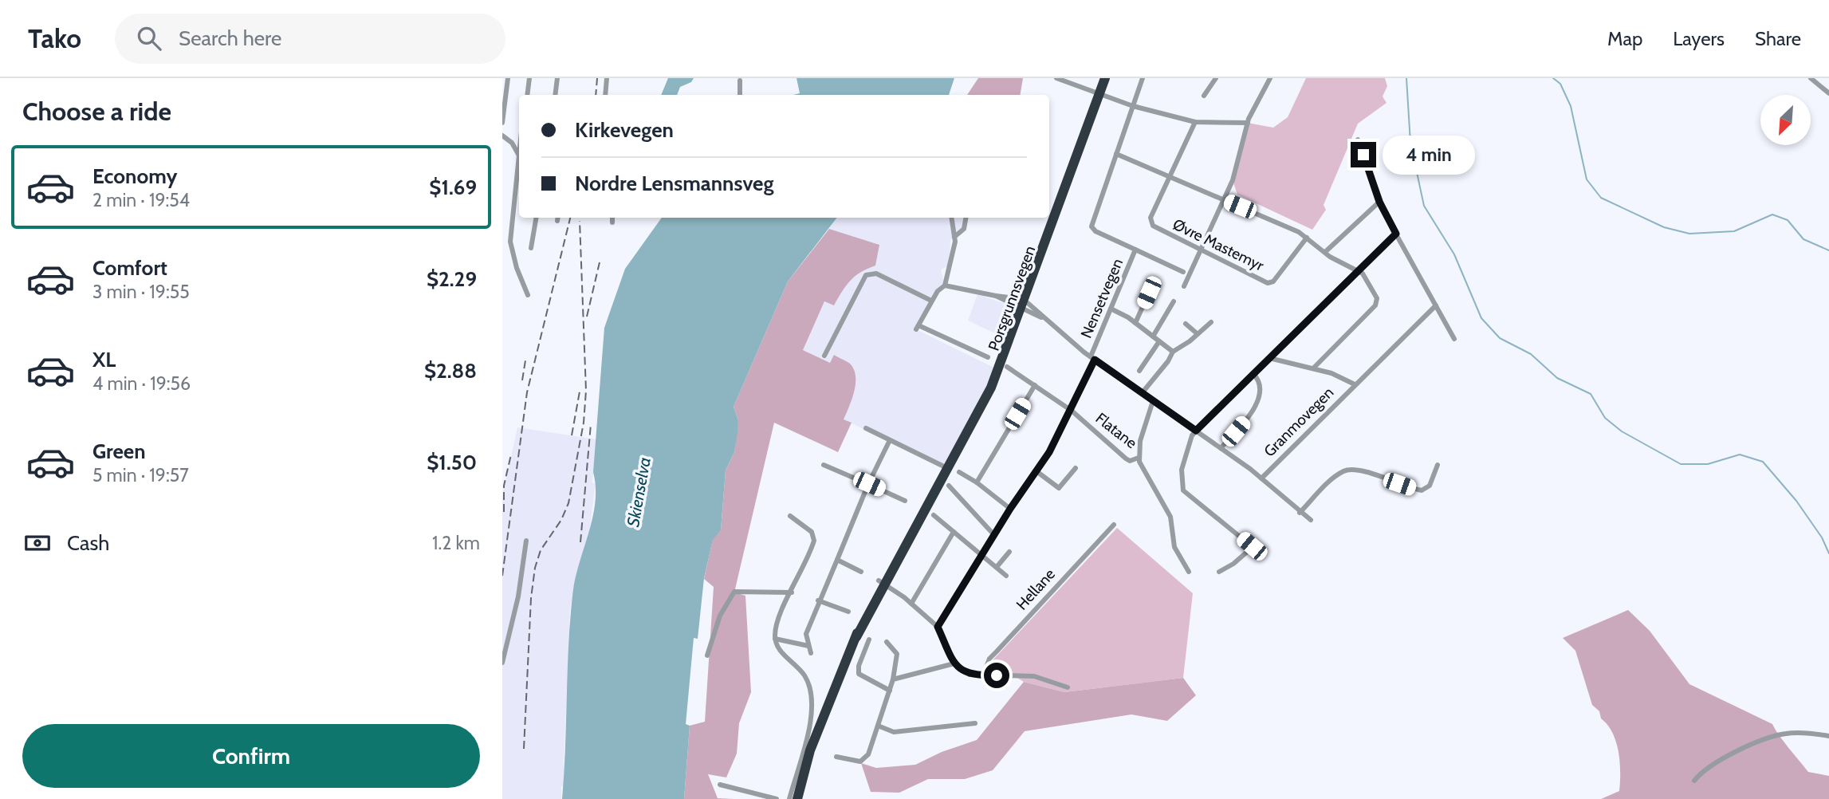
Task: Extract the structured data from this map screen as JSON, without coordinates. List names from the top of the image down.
{
  "streets": {
    "highway": ["Porsgrunnsvegen"],
    "street": [
      "Øvre Mastemyr",
      "Nensetvegen",
      "Granmovegen",
      "Flatane",
      "Hellane"
    ]
  },
  "crossings": [
    ["Nensetvegen", "Flatane"]
  ],
  "water": ["Skienselva"],
  "north": "bottom left",
  "page": {
    "header": "Tako",
    "search": "Search here",
    "nav": ["Map", "Layers", "Share"],
    "heading": "Choose a ride",
    "banner": ["Kirkevegen", "Nordre Lensmannsveg"],
    "bubble": "4 min",
    "list": [
      {
        "name": "Economy",
        "note": "2 min · 19:54",
        "value": "$1.69"
      },
      {
        "name": "Comfort",
        "note": "3 min · 19:55",
        "value": "$2.29"
      },
      {
        "name": "XL",
        "note": "4 min · 19:56",
        "value": "$2.88"
      },
      {
        "name": "Green",
        "note": "5 min · 19:57",
        "value": "$1.50"
      }
    ],
    "pay": ["Cash", "1.2 km"],
    "buttons": "Confirm"
  }
}
